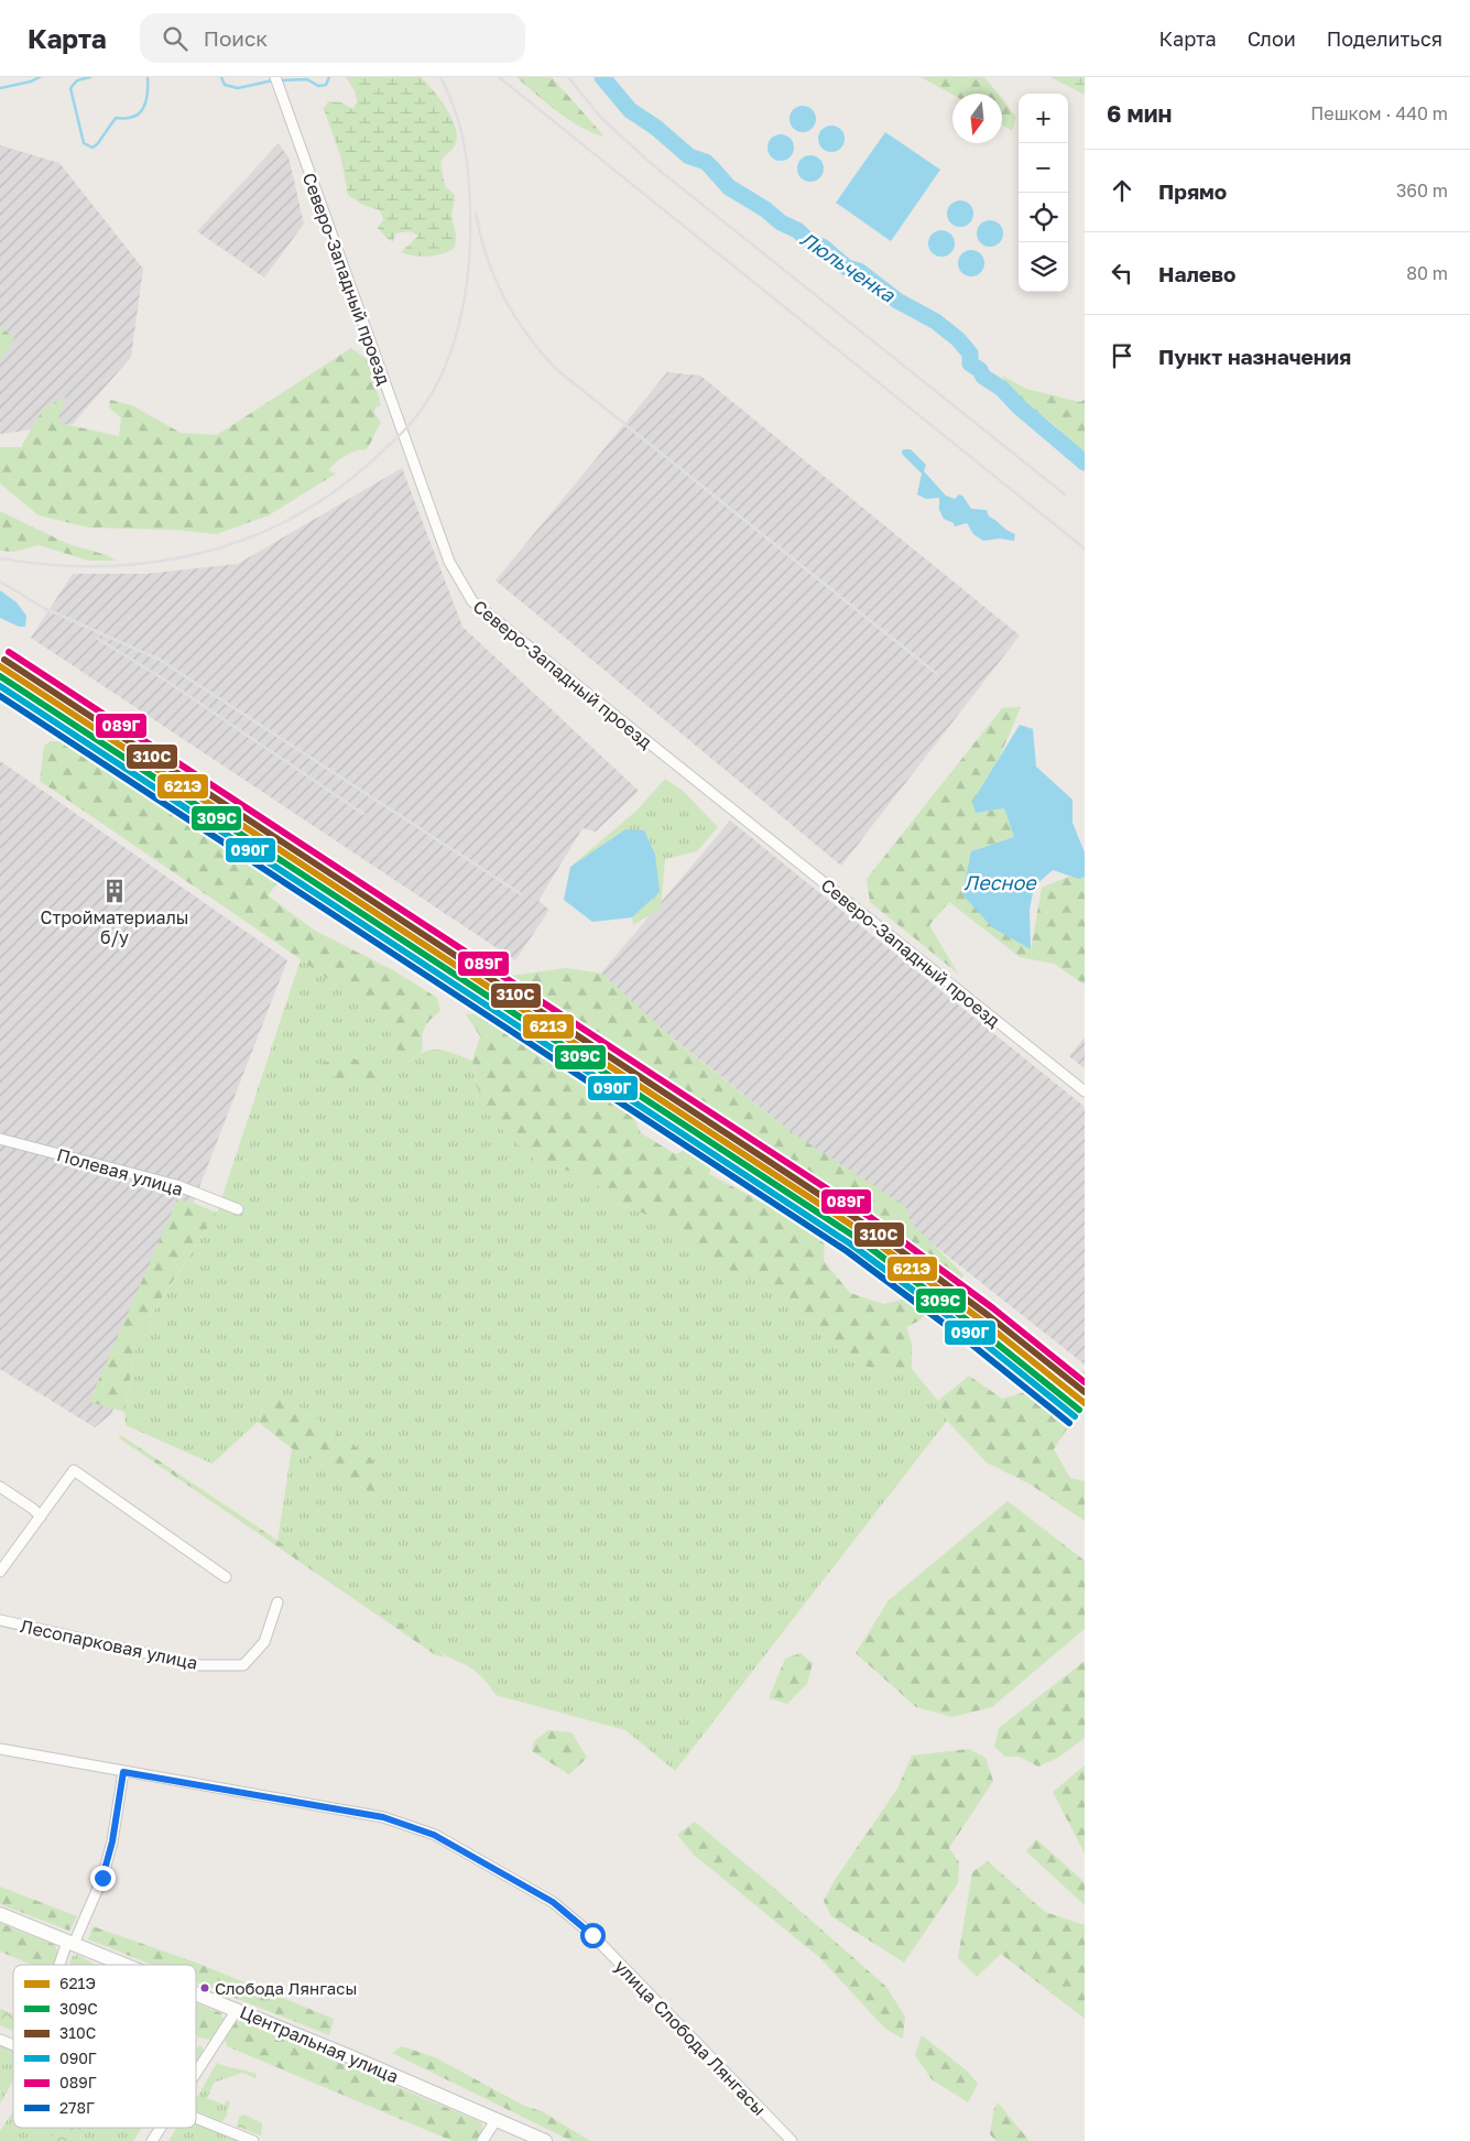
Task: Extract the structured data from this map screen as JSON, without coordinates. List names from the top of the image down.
{
  "streets": {
    "street": [
      "Северо-Западный проезд",
      "Полевая улица",
      "Лесопарковая улица",
      "улица Слобода Лянгасы",
      "Центральная улица"
    ]
  },
  "water": ["Люльченка", "Лесное"],
  "places": {
    "building": ["Стройматериалы б/у"],
    "other": ["Слобода Лянгасы"]
  },
  "lines": [
    "transit line 089Г",
    "transit line 310С",
    "transit line 621Э",
    "transit line 309С",
    "transit line 090Г",
    "transit line 278Г"
  ],
  "legend": [
    "621Э",
    "309С",
    "310С",
    "090Г",
    "089Г",
    "278Г"
  ],
  "north": "bottom",
  "page": {
    "header": "Карта",
    "search": "Поиск",
    "nav": ["Карта", "Слои", "Поделиться"],
    "heading": ["6 мин", "Пешком · 440 m"],
    "map_buttons": ["+", "−"],
    "list": [
      ["Прямо", "360 m"],
      ["Налево", "80 m"],
      "Пункт назначения"
    ]
  }
}
